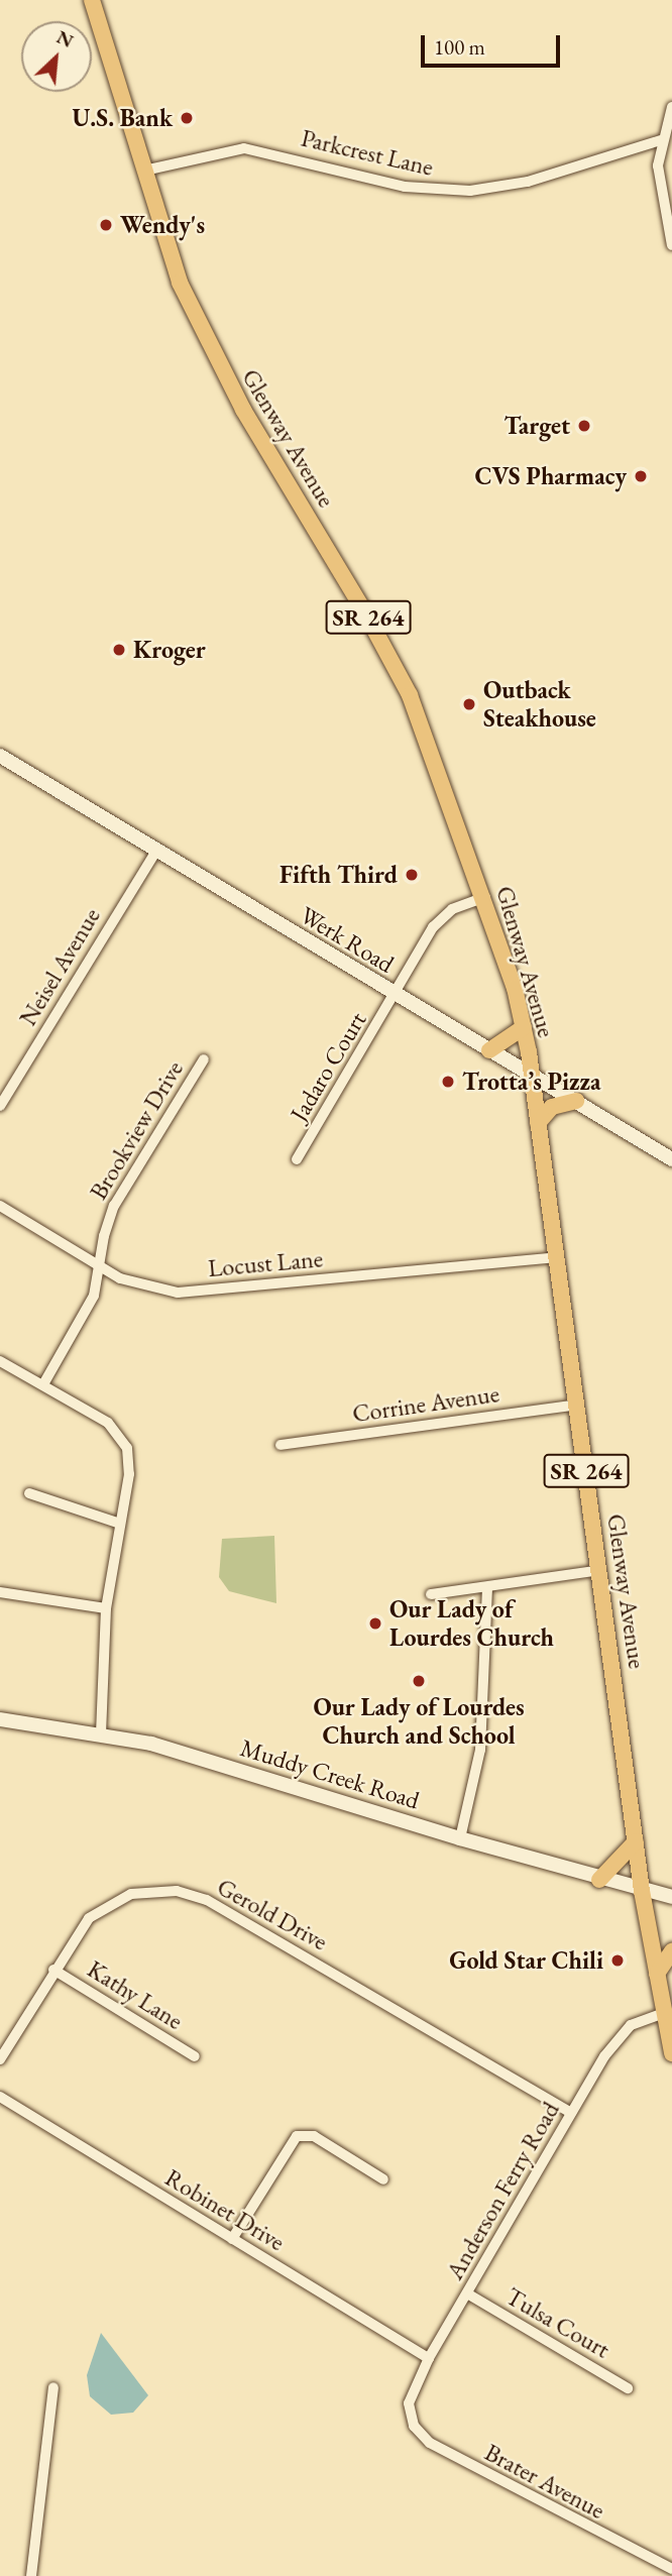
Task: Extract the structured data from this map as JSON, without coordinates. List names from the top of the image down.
{
  "streets": {
    "main road": ["Glenway Avenue", "SR 264"],
    "street": [
      "Parkcrest Lane",
      "Werk Road",
      "Neisel Avenue",
      "Jadaro Court",
      "Brookview Drive",
      "Locust Lane",
      "Corrine Avenue",
      "Muddy Creek Road",
      "Gerold Drive",
      "Kathy Lane",
      "Anderson Ferry Road",
      "Robinet Drive",
      "Tulsa Court",
      "Brater Avenue"
    ]
  },
  "crossings": [
    ["Parkcrest Lane", "Glenway Avenue"],
    ["Glenway Avenue", "Werk Road"],
    ["Glenway Avenue", "Jadaro Court"],
    ["Glenway Avenue", "Locust Lane"],
    ["Glenway Avenue", "Corrine Avenue"],
    ["Glenway Avenue", "Muddy Creek Road"],
    ["Glenway Avenue", "Anderson Ferry Road"],
    ["Werk Road", "Neisel Avenue"],
    ["Werk Road", "Jadaro Court"],
    ["Brookview Drive", "Locust Lane"],
    ["Gerold Drive", "Kathy Lane"],
    ["Gerold Drive", "Anderson Ferry Road"],
    ["Anderson Ferry Road", "Robinet Drive"],
    ["Anderson Ferry Road", "Tulsa Court"],
    ["Anderson Ferry Road", "Brater Avenue"]
  ],
  "places": [
    "U.S. Bank",
    "Wendy's",
    "Target",
    "CVS Pharmacy",
    "Kroger",
    "Outback Steakhouse",
    "Fifth Third",
    "Trotta’s Pizza",
    "Our Lady of Lourdes Church",
    "Our Lady of Lourdes Church and School",
    "Gold Star Chili"
  ],
  "scale_bar": "100 m",
  "north": "top right"
}
